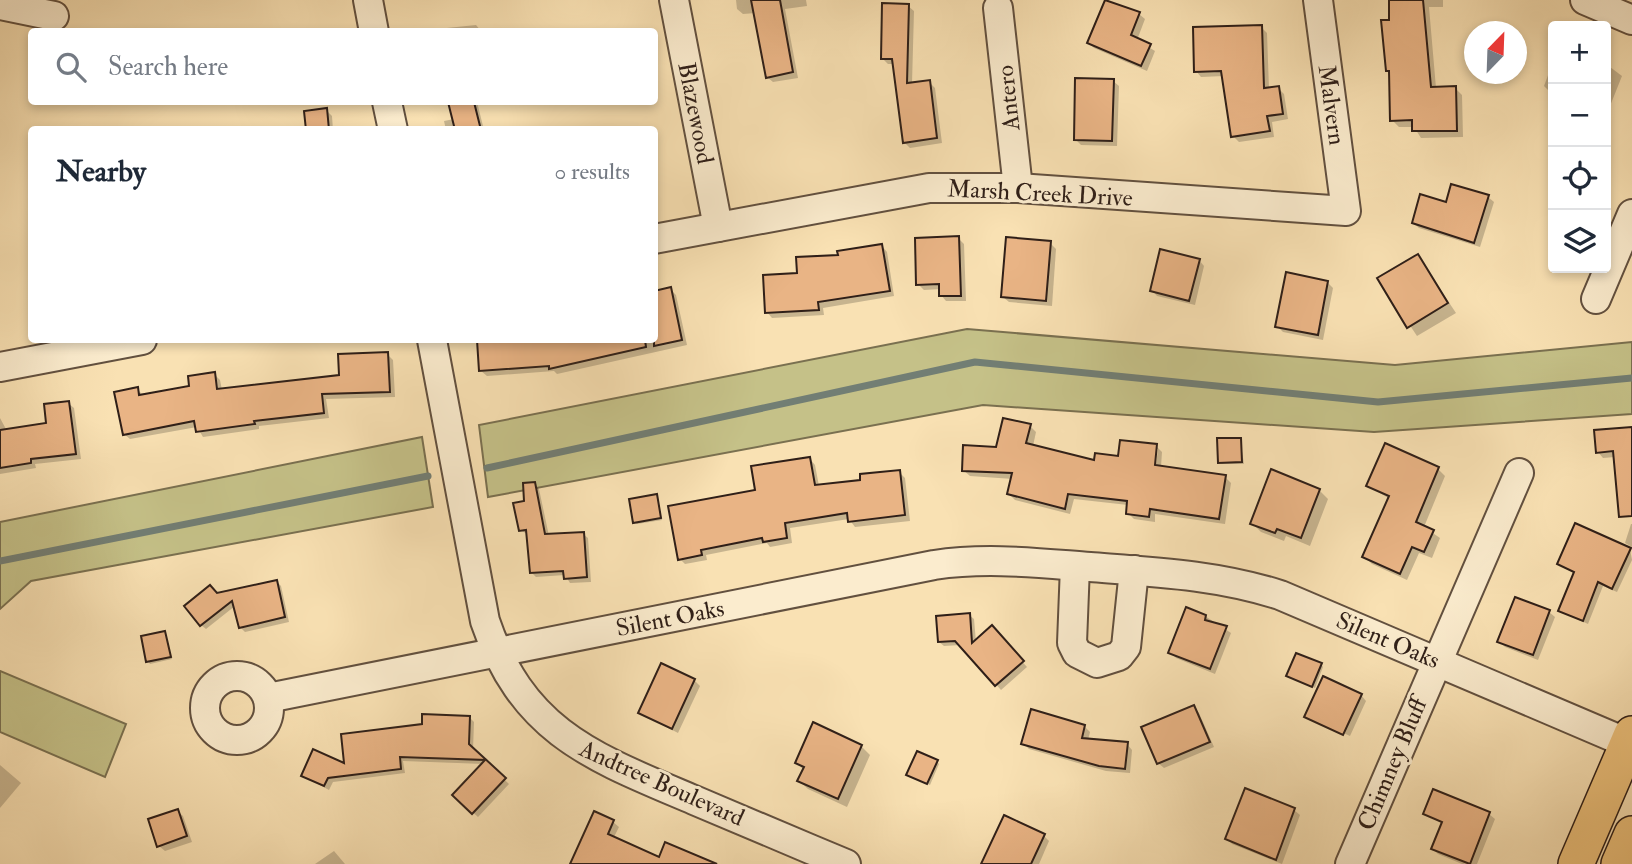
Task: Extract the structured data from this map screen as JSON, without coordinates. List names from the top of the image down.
{
  "streets": {
    "street": [
      "Antero",
      "Malvern",
      "Blazewood",
      "Marsh Creek Drive",
      "Silent Oaks",
      "Chimney Bluff",
      "Andtree Boulevard"
    ]
  },
  "crossings": [
    ["Antero", "Marsh Creek Drive"],
    ["Malvern", "Marsh Creek Drive"],
    ["Blazewood", "Marsh Creek Drive"],
    ["Silent Oaks", "Chimney Bluff"],
    ["Silent Oaks", "Andtree Boulevard"]
  ],
  "north": "top right",
  "page": {
    "map_buttons": ["+", "−"],
    "search": "Search here",
    "heading": ["Nearby", "0 results"]
  }
}
